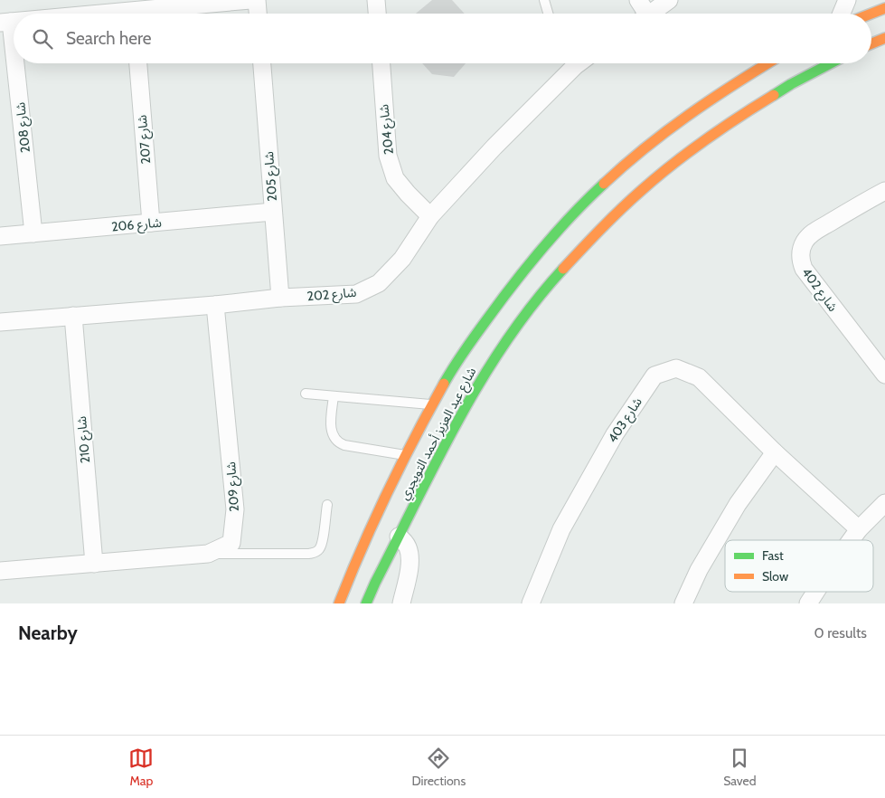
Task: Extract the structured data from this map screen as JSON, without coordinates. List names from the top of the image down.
{
  "streets": {
    "street": [
      "شارع 208",
      "شارع 204",
      "شارع 207",
      "شارع 205",
      "شارع 206",
      "شارع 402",
      "شارع 202",
      "شارع 403",
      "شارع عبد العزيز أحمد التويجري",
      "شارع 210",
      "شارع 209"
    ]
  },
  "crossings": [
    ["شارع 208", "شارع 206"],
    ["شارع 204", "شارع 202"],
    ["شارع 207", "شارع 206"],
    ["شارع 205", "شارع 206"],
    ["شارع 205", "شارع 202"],
    ["شارع 202", "شارع 210"],
    ["شارع 202", "شارع 209"],
    ["شارع 210", "شارع 209"]
  ],
  "legend": ["Fast", "Slow"],
  "page": {
    "search": "Search here",
    "heading": ["Nearby", "0 results"],
    "nav": ["Map", "Directions", "Saved"]
  }
}
